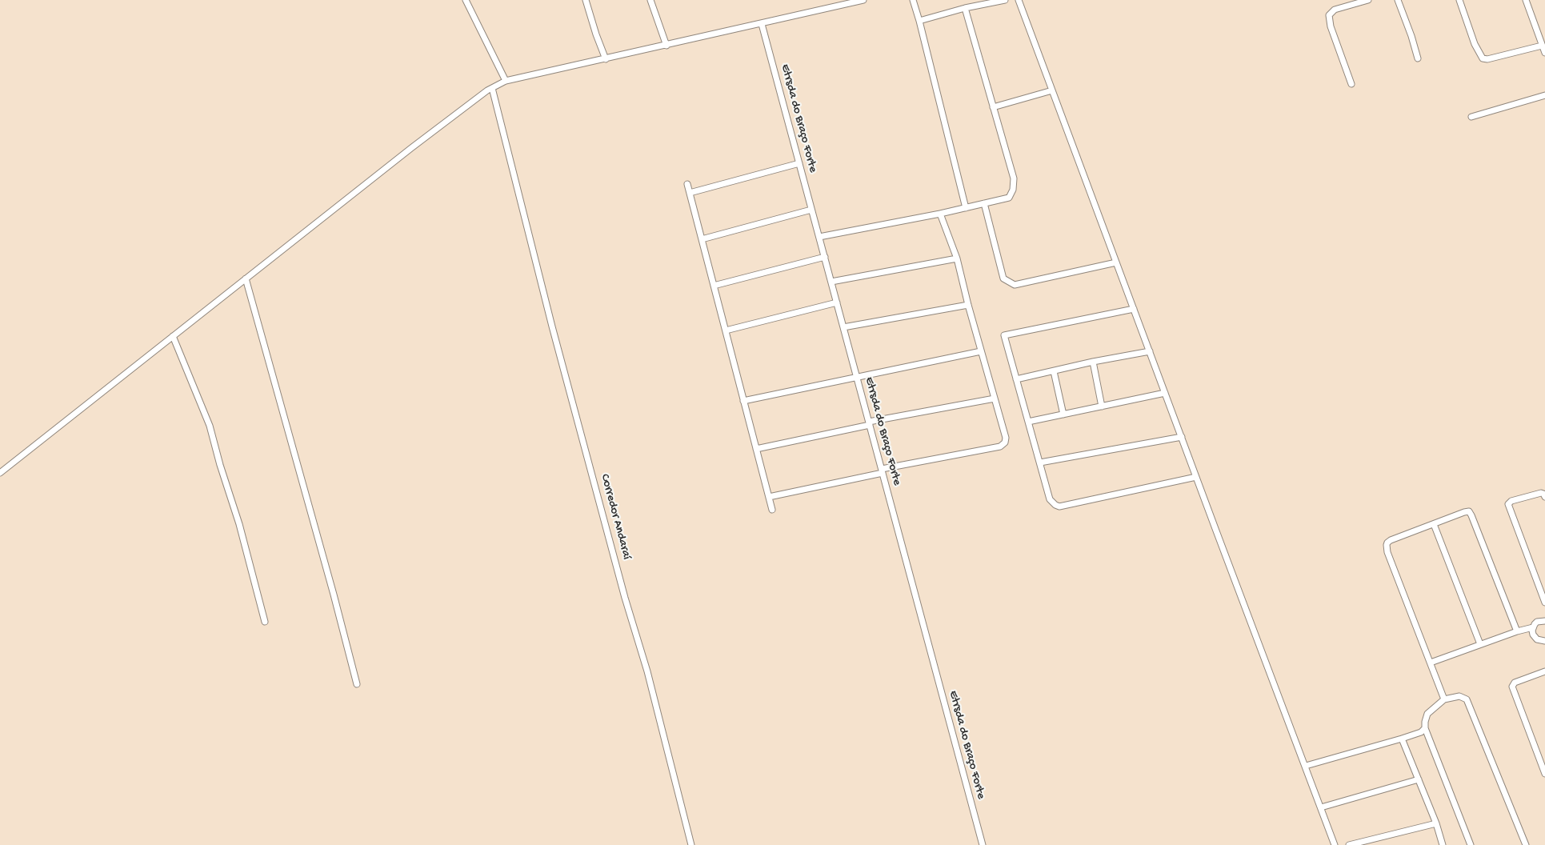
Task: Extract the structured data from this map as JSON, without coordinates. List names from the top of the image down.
{
  "streets": {
    "street": ["Etrsda do Braço Forte", "Corredor Andaraí"]
  }
}
